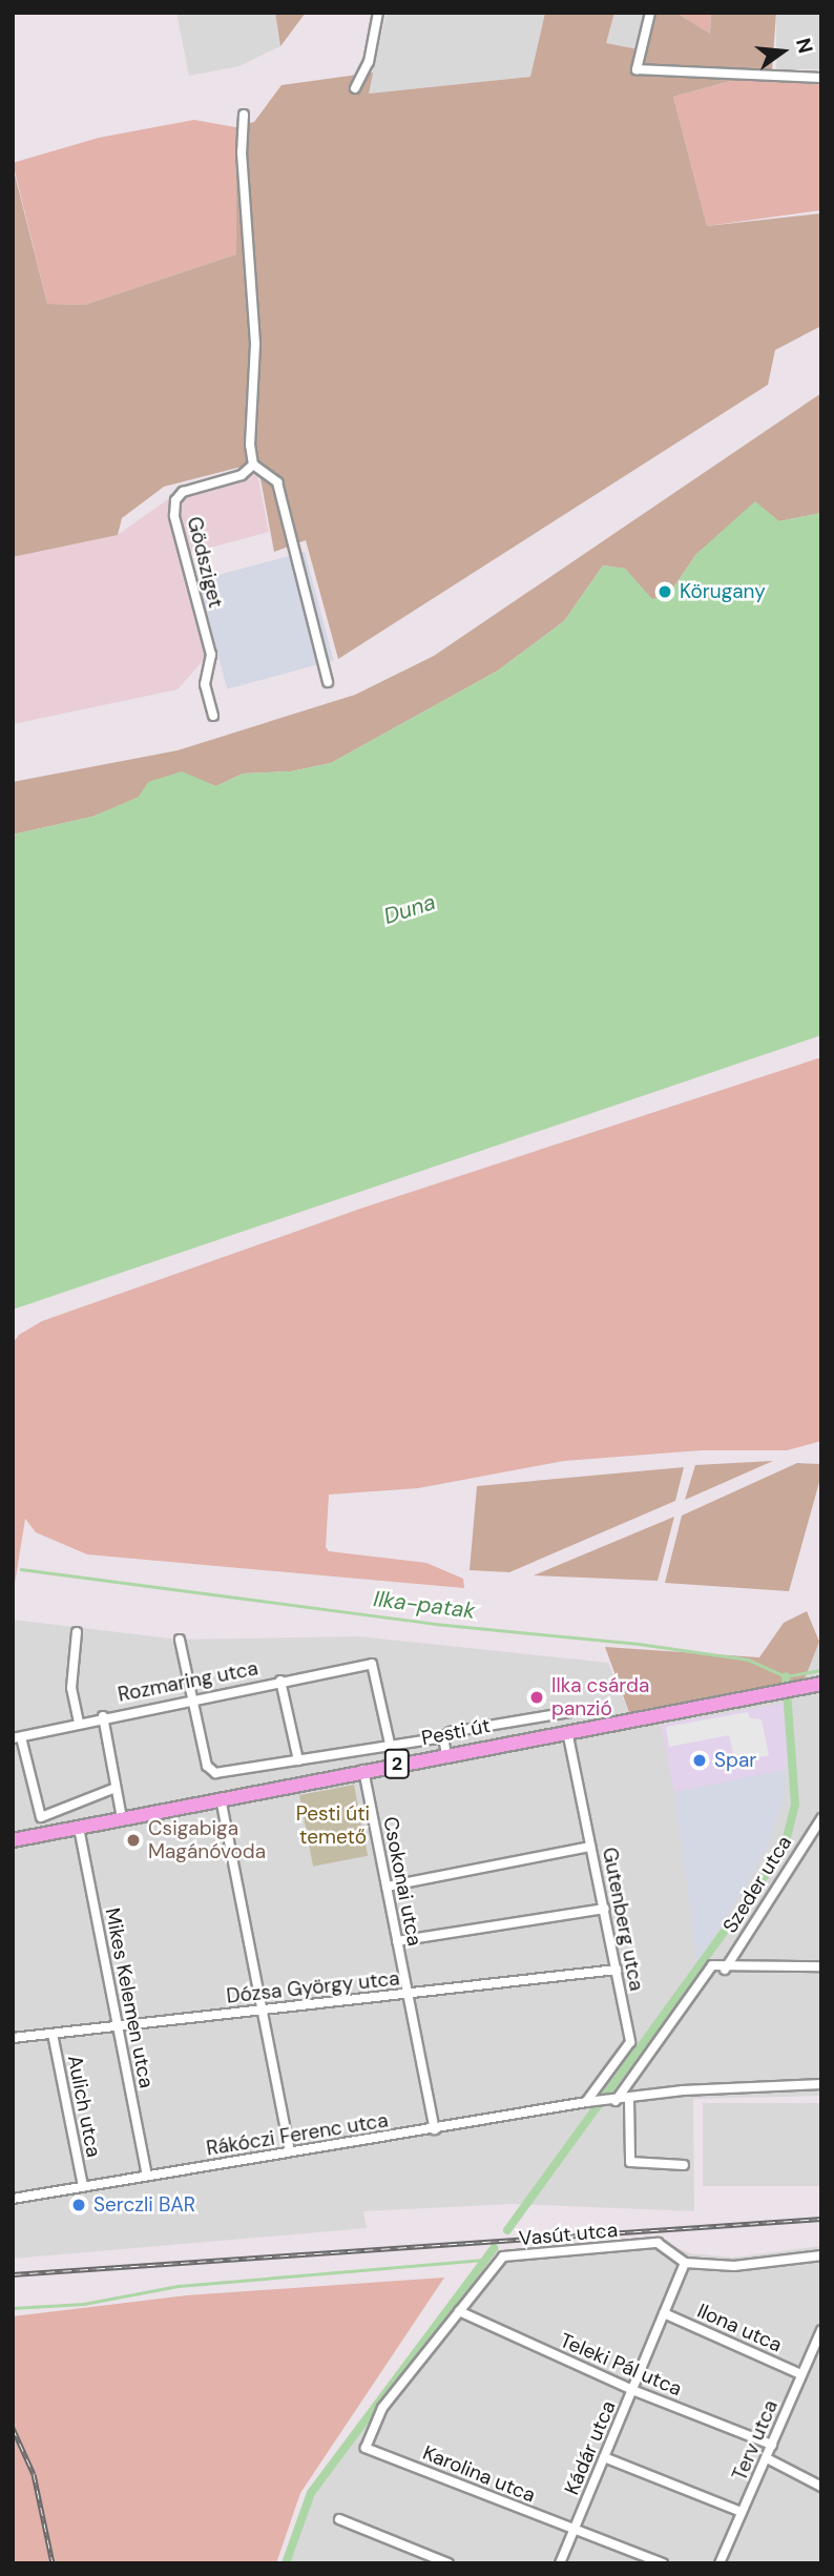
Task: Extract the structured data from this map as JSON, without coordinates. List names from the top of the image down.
{
  "streets": {
    "main road": ["Pesti út", "2"],
    "street": [
      "Gödsziget",
      "Rozmaring utca",
      "Csokonai utca",
      "Szeder utca",
      "Gutenberg utca",
      "Dózsa György utca",
      "Mikes Kelemen utca",
      "Aulich utca",
      "Rákóczi Ferenc utca",
      "Vasút utca",
      "Ilona utca",
      "Teleki Pál utca",
      "Terv utca",
      "Kádár utca",
      "Karolina utca"
    ]
  },
  "crossings": [
    ["Rozmaring utca", "Pesti út"],
    ["Pesti út", "Csokonai utca"],
    ["Pesti út", "Gutenberg utca"],
    ["Pesti út", "Mikes Kelemen utca"],
    ["Csokonai utca", "Dózsa György utca"],
    ["Csokonai utca", "Rákóczi Ferenc utca"],
    ["Gutenberg utca", "Dózsa György utca"],
    ["Gutenberg utca", "Rákóczi Ferenc utca"],
    ["Dózsa György utca", "Mikes Kelemen utca"],
    ["Dózsa György utca", "Aulich utca"],
    ["Mikes Kelemen utca", "Rákóczi Ferenc utca"],
    ["Aulich utca", "Rákóczi Ferenc utca"],
    ["Vasút utca", "Teleki Pál utca"],
    ["Vasút utca", "Kádár utca"],
    ["Vasút utca", "Karolina utca"],
    ["Ilona utca", "Terv utca"],
    ["Ilona utca", "Kádár utca"],
    ["Teleki Pál utca", "Terv utca"],
    ["Teleki Pál utca", "Kádár utca"],
    ["Kádár utca", "Karolina utca"]
  ],
  "water": ["Duna", "Ilka-patak"],
  "parks": ["Pesti úti temető"],
  "places": [
    "Körugany",
    "Ilka csárda panzió",
    "Spar",
    "Csigabiga Magánóvoda",
    "Serczli BAR"
  ],
  "north": "right"
}
